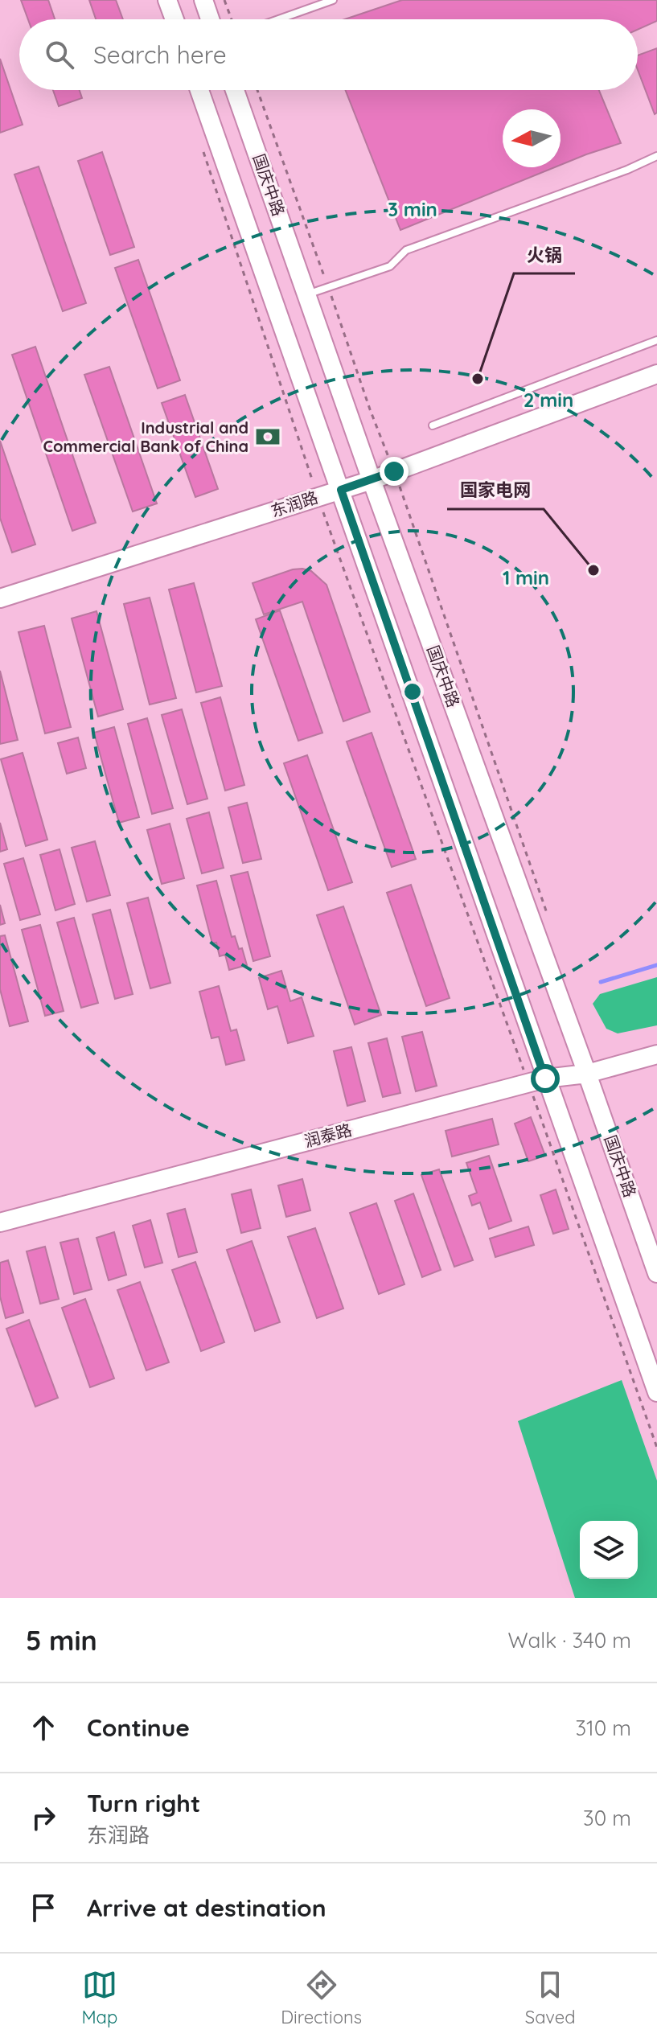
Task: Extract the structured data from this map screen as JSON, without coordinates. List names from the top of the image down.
{
  "streets": {
    "main road": ["国庆中路", "东润路", "润泰路"]
  },
  "crossings": [
    ["国庆中路", "东润路"],
    ["国庆中路", "润泰路"]
  ],
  "places": {
    "other": ["火锅", "国家电网"],
    "bank": ["Industrial and Commercial Bank of China"]
  },
  "north": "left",
  "page": {
    "search": "Search here",
    "heading": ["5 min", "Walk · 340 m"],
    "list": [
      ["Continue", "310 m"],
      ["Turn right", "东润路", "30 m"],
      "Arrive at destination"
    ],
    "nav": ["Map", "Directions", "Saved"]
  },
  "rings": ["3 min", "2 min", "1 min"]
}
